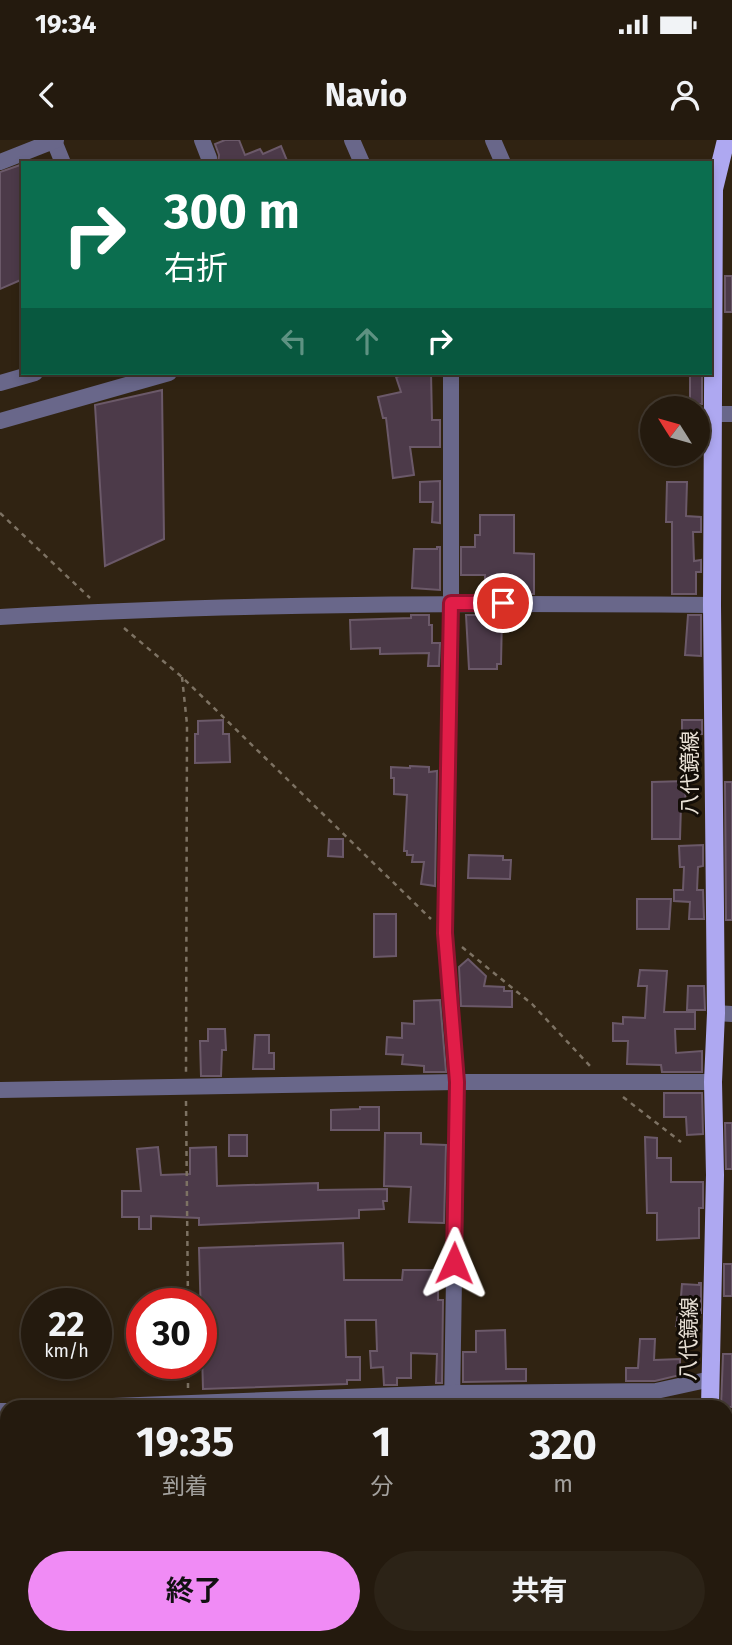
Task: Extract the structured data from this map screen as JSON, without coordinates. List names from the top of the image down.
{
  "streets": {
    "main road": ["八代鏡線"]
  },
  "north": "top left",
  "page": {
    "status": "19:34",
    "header": "Navio",
    "turn": ["300 m", "右折"],
    "speed": "22 km/h",
    "limit": "30",
    "eta": [
      "19:35",
      "到着",
      "1",
      "分",
      "320",
      "m"
    ],
    "buttons": ["終了", "共有"]
  }
}
